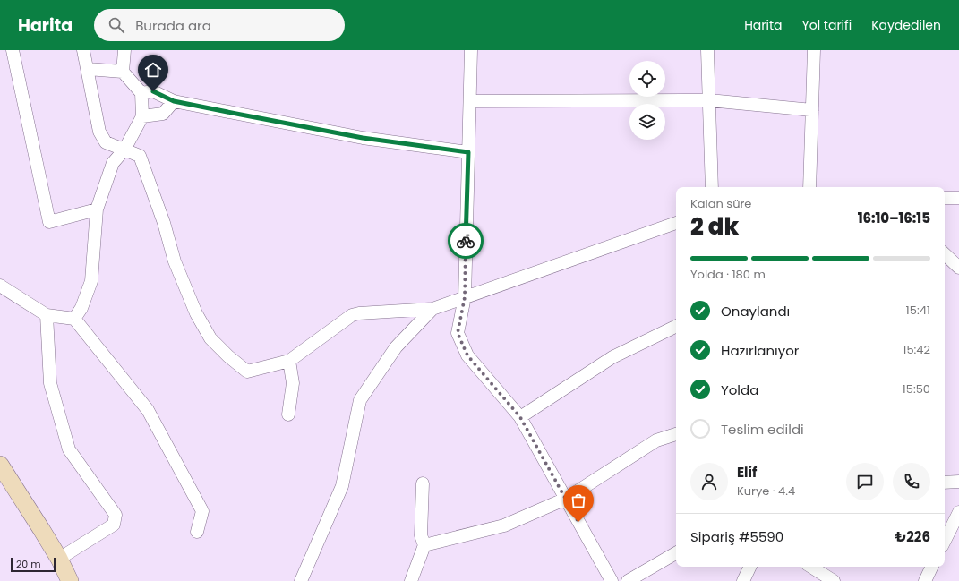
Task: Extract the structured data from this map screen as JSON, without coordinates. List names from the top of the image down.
{
  "scale_bar": "20 m",
  "page": {
    "header": "Harita",
    "search": "Burada ara",
    "nav": ["Harita", "Yol tarifi", "Kaydedilen"],
    "heading": ["2 dk", "Kalan süre", "16:10–16:15"],
    "panel": [
      "Elif",
      "Kurye · 4.4",
      "Sipariş #5590",
      "₺226"
    ],
    "bar": "Yolda · 180 m",
    "list": [
      ["Onaylandı", "15:41"],
      ["Hazırlanıyor", "15:42"],
      ["Yolda", "15:50"],
      "Teslim edildi"
    ],
    "scale": "20 m"
  }
}
